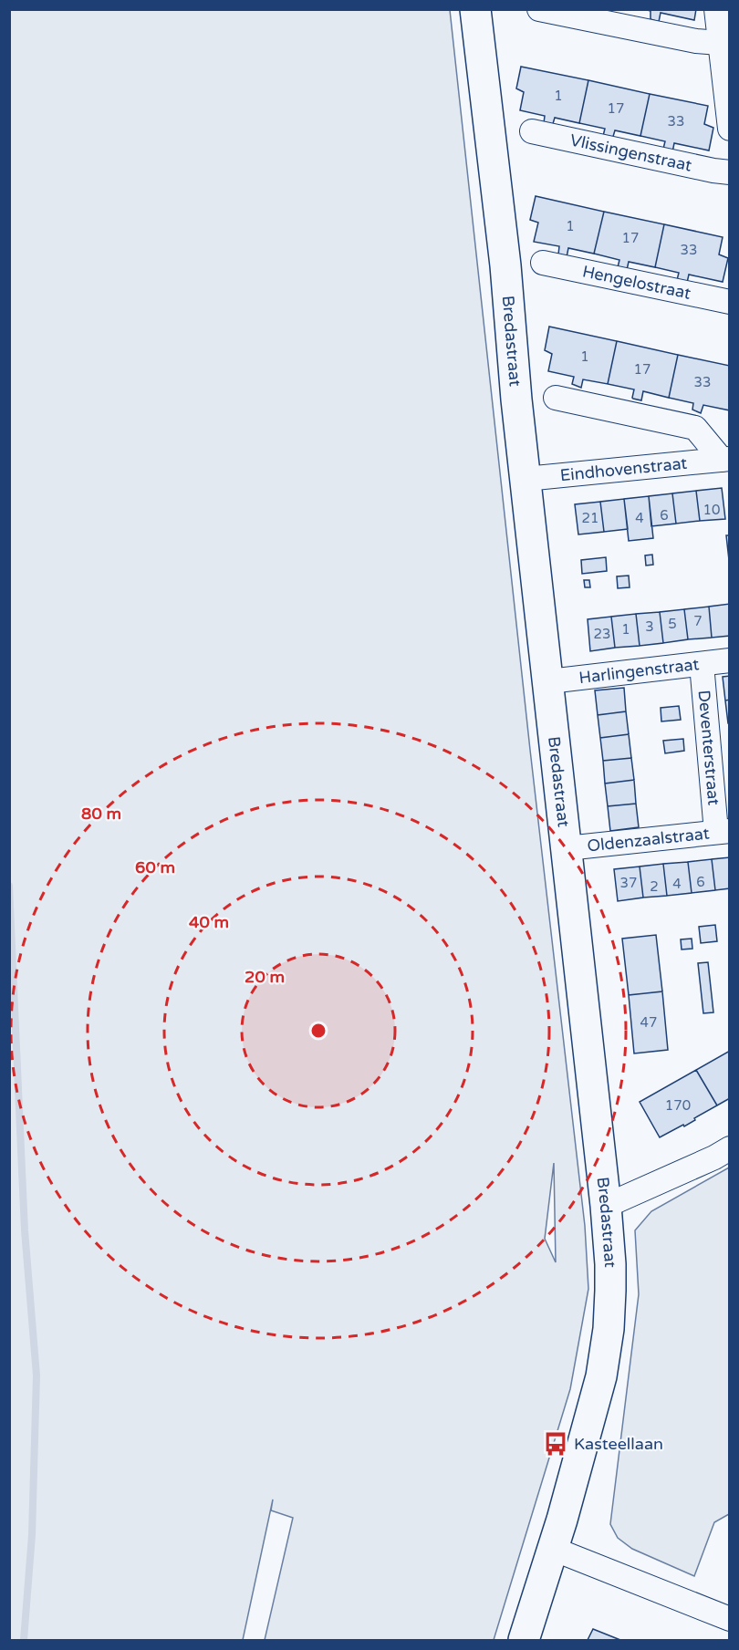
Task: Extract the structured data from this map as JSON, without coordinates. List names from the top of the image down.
{
  "streets": {
    "street": [
      "Vlissingenstraat",
      "Hengelostraat",
      "Bredastraat",
      "Eindhovenstraat",
      "Harlingenstraat",
      "Deventerstraat",
      "Oldenzaalstraat"
    ]
  },
  "crossings": [
    ["Bredastraat", "Eindhovenstraat"],
    ["Bredastraat", "Harlingenstraat"],
    ["Bredastraat", "Oldenzaalstraat"],
    ["Harlingenstraat", "Deventerstraat"],
    ["Deventerstraat", "Oldenzaalstraat"]
  ],
  "places": {
    "bus stop": ["Kasteellaan"]
  },
  "house_numbers": [
    "1",
    "17",
    "33",
    "1",
    "17",
    "33",
    "1",
    "17",
    "33",
    "10",
    "6",
    "21",
    "4",
    "7",
    "5",
    "3",
    "1",
    "23",
    "6",
    "37",
    "4",
    "2",
    "47",
    "170"
  ],
  "rings": [
    "80 m",
    "60 m",
    "40 m",
    "20 m"
  ]
}
